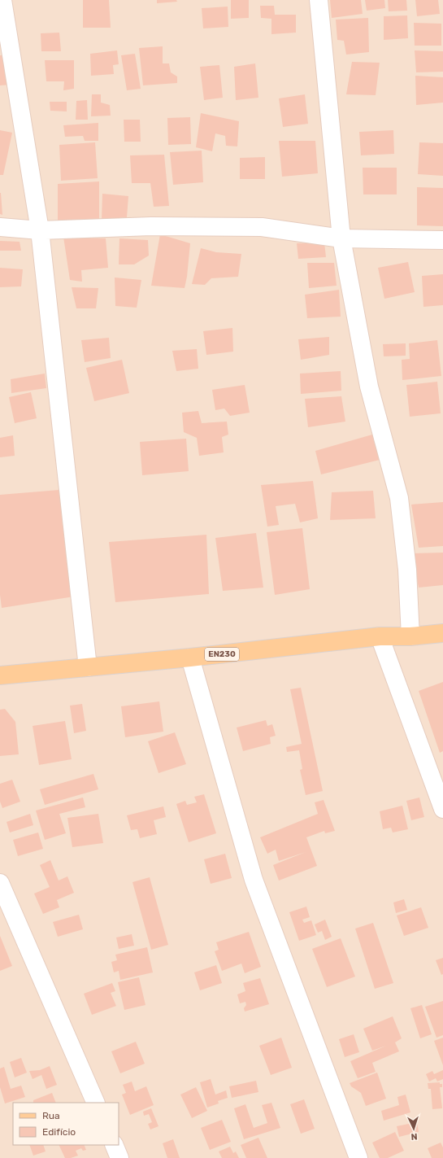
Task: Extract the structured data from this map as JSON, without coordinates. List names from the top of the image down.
{
  "streets": {
    "main road": ["EN230"]
  },
  "legend": ["Rua", "Edifício"],
  "north": "bottom"
}
